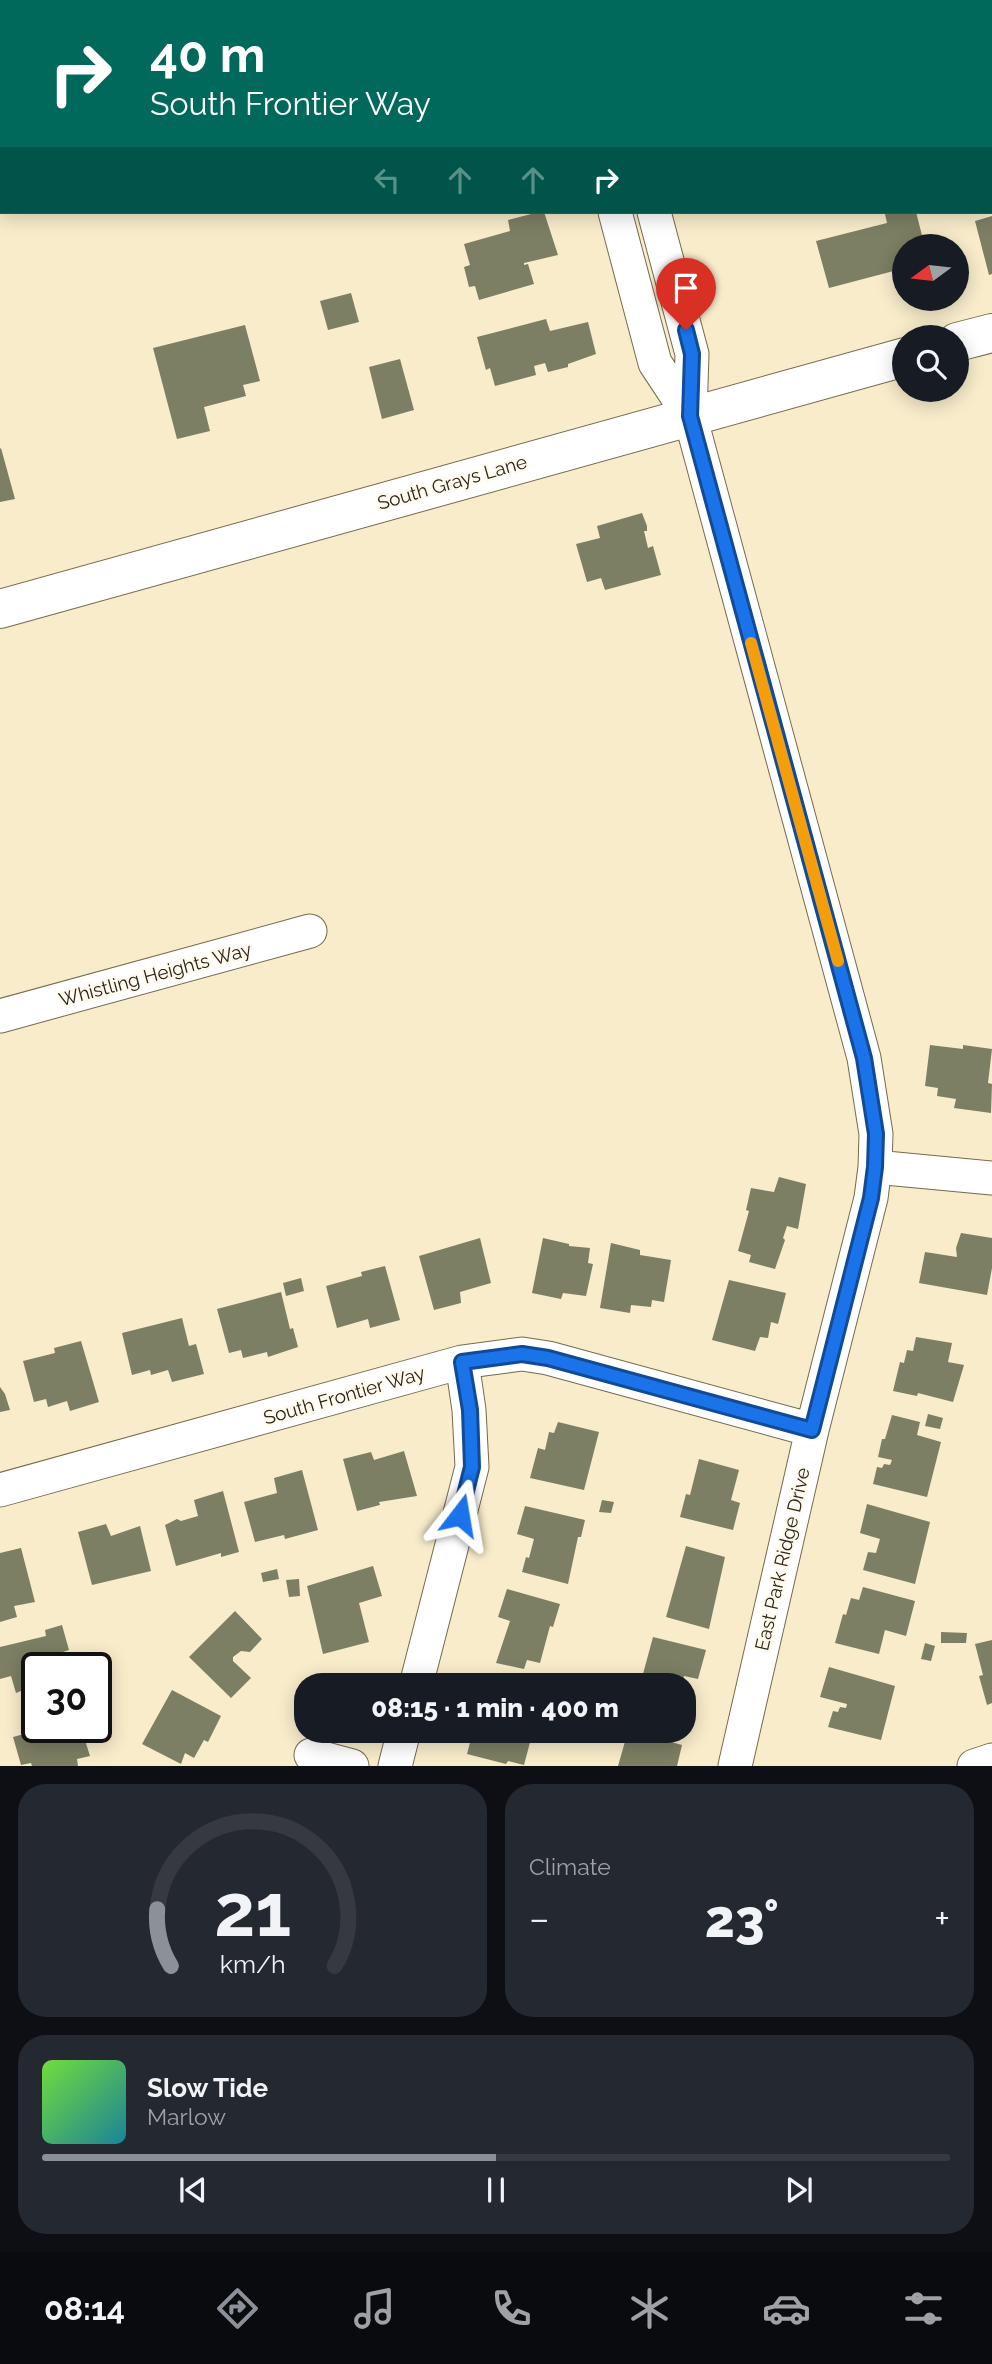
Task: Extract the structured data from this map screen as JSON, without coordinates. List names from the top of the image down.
{
  "streets": {
    "street": [
      "South Grays Lane",
      "Whistling Heights Way",
      "South Frontier Way",
      "East Park Ridge Drive"
    ]
  },
  "crossings": [
    ["South Grays Lane", "East Park Ridge Drive"],
    ["South Frontier Way", "East Park Ridge Drive"]
  ],
  "north": "left",
  "page": {
    "turn": ["40 m", "South Frontier Way"],
    "limit": "30",
    "trip": "08:15 · 1 min · 400 m",
    "tile": "Climate",
    "heat": ["−", "23°", "+"],
    "song": ["Slow Tide", "Marlow"],
    "tabs": "08:14",
    "gauge": ["21", "km/h"]
  }
}
